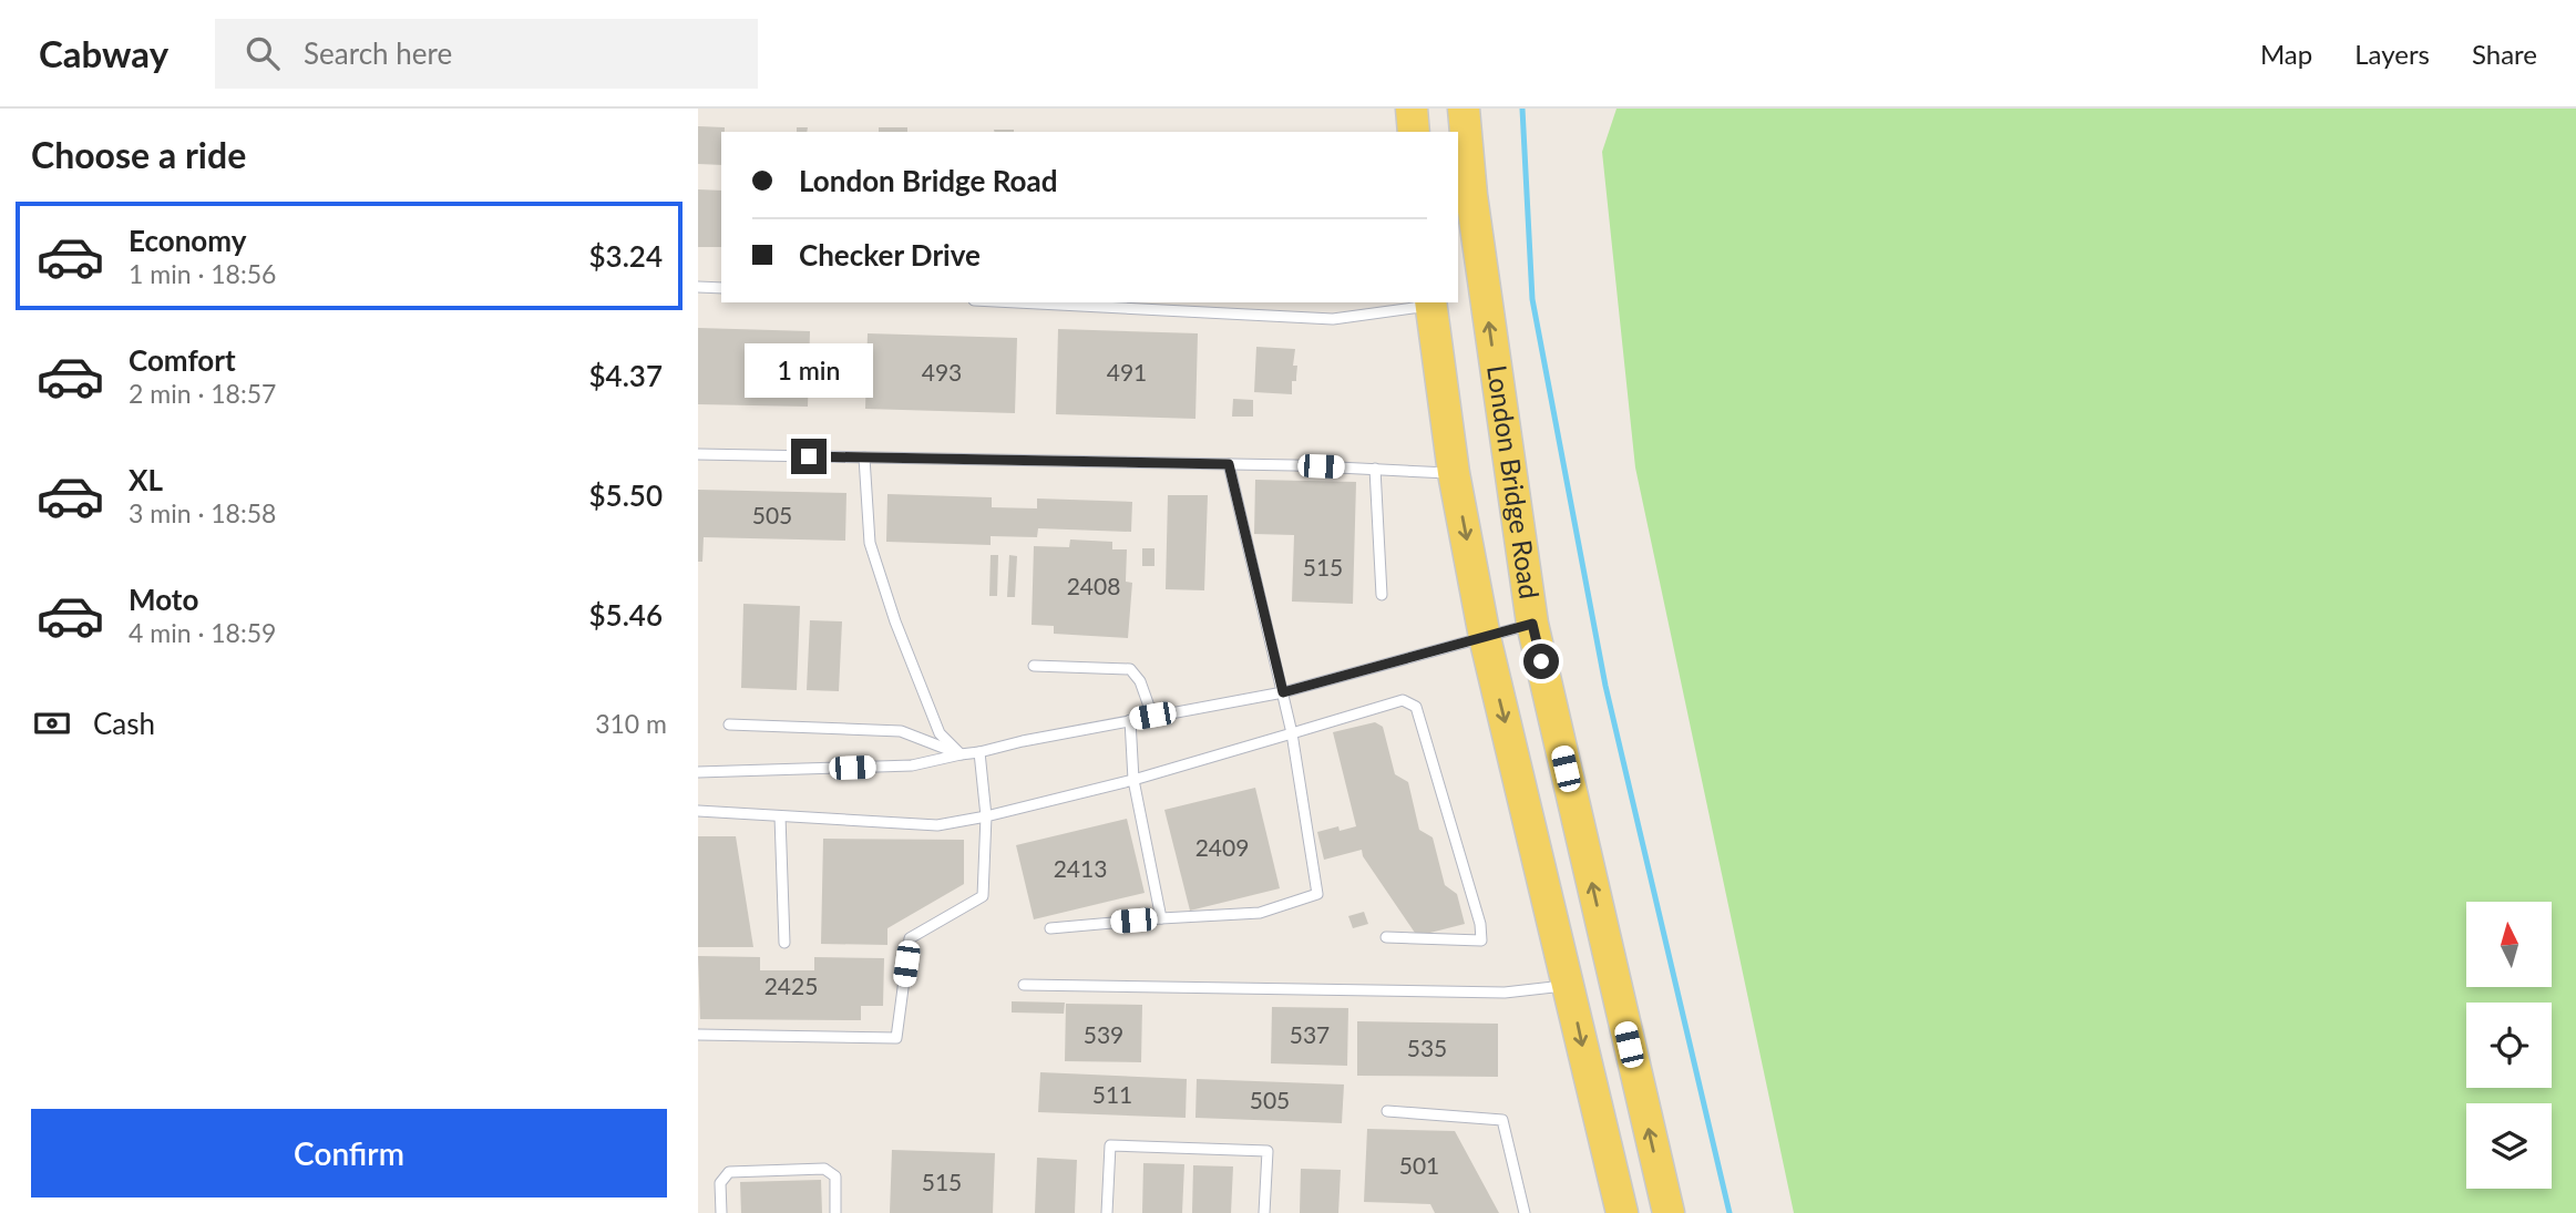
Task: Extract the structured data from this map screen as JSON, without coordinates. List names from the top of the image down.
{
  "streets": {
    "main road": ["London Bridge Road"]
  },
  "house_numbers": [
    "493",
    "491",
    "505",
    "515",
    "2408",
    "2409",
    "2413",
    "2425",
    "539",
    "537",
    "535",
    "511",
    "505",
    "501",
    "515"
  ],
  "north": "top",
  "page": {
    "header": "Cabway",
    "search": "Search here",
    "nav": ["Map", "Layers", "Share"],
    "heading": "Choose a ride",
    "banner": ["London Bridge Road", "Checker Drive"],
    "list": [
      {
        "name": "Economy",
        "note": "1 min · 18:56",
        "value": "$3.24"
      },
      {
        "name": "Comfort",
        "note": "2 min · 18:57",
        "value": "$4.37"
      },
      {
        "name": "XL",
        "note": "3 min · 18:58",
        "value": "$5.50"
      },
      {
        "name": "Moto",
        "note": "4 min · 18:59",
        "value": "$5.46"
      }
    ],
    "bubble": "1 min",
    "pay": ["Cash", "310 m"],
    "buttons": "Confirm"
  }
}
